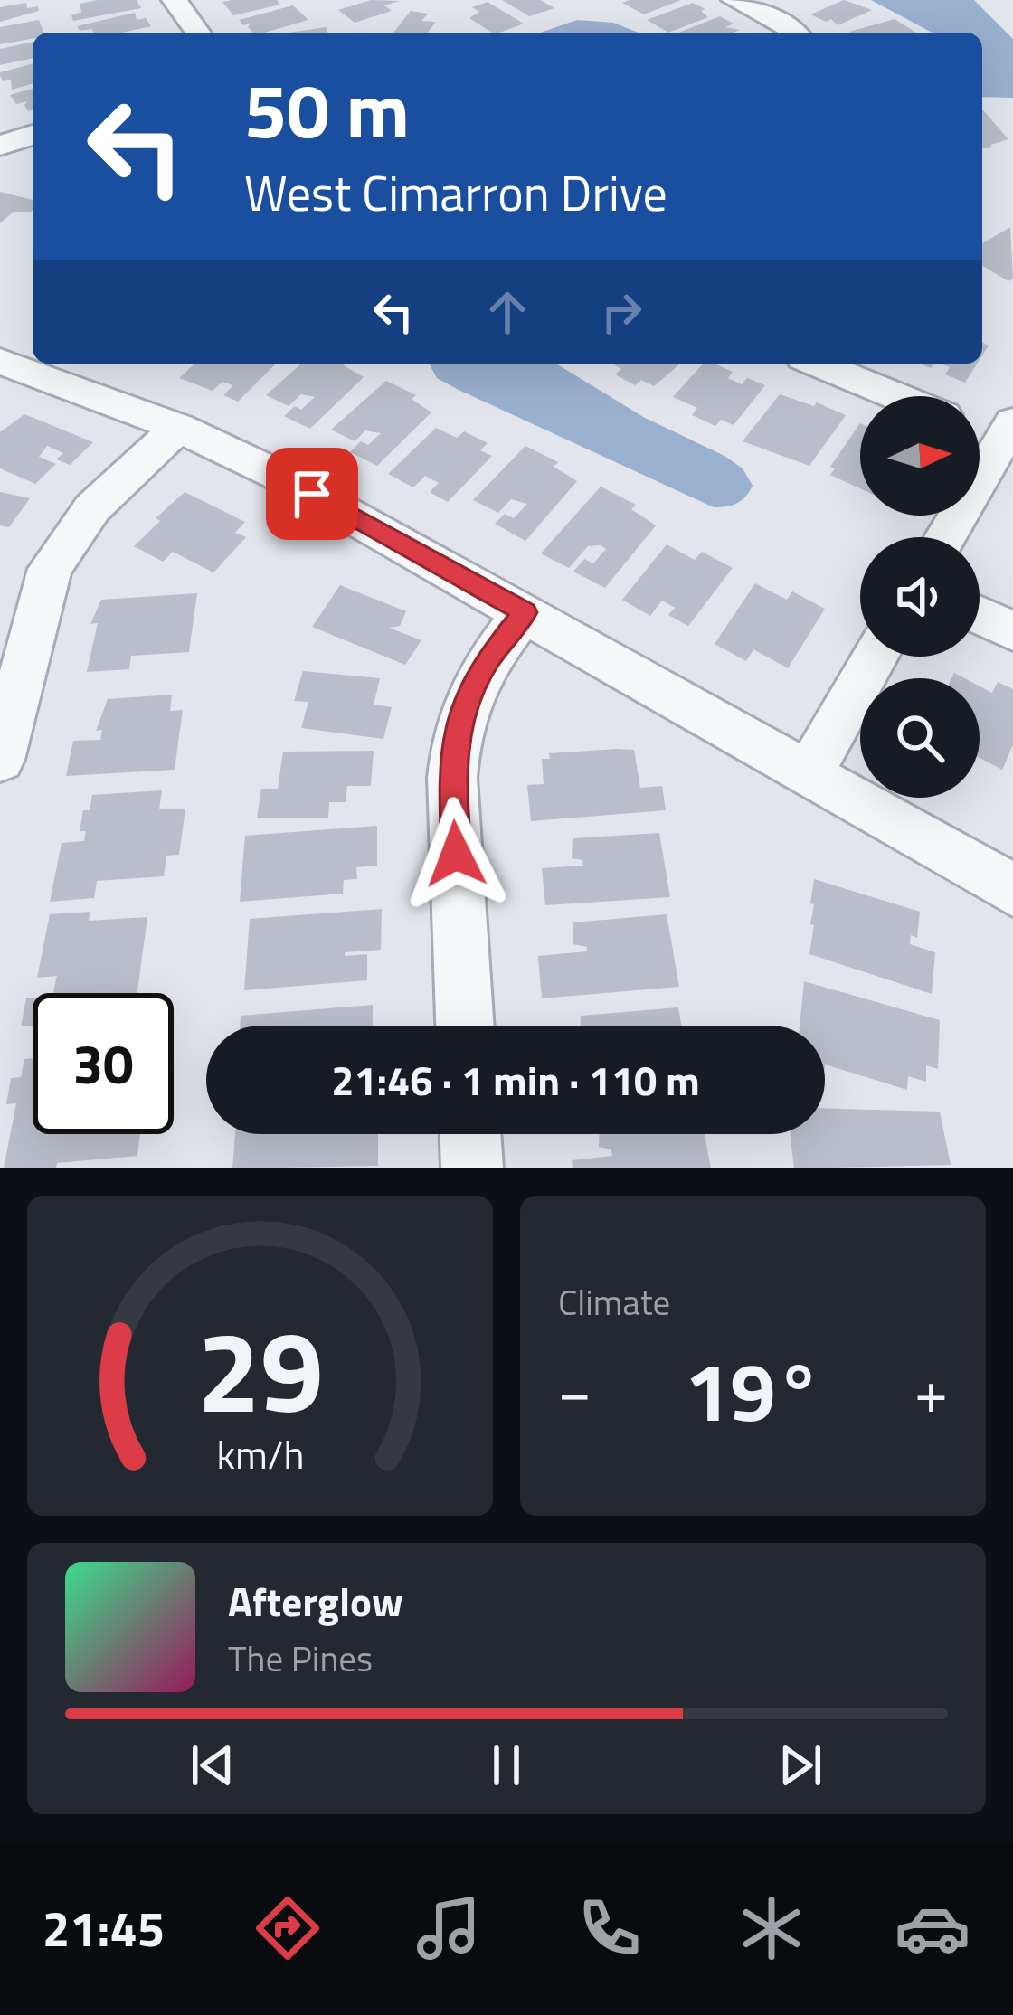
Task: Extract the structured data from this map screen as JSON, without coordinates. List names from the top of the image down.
{
  "north": "right",
  "page": {
    "turn": ["50 m", "West Cimarron Drive"],
    "limit": "30",
    "trip": "21:46 · 1 min · 110 m",
    "tile": "Climate",
    "heat": ["−", "19°", "+"],
    "song": ["Afterglow", "The Pines"],
    "tabs": "21:45",
    "gauge": ["29", "km/h"]
  }
}
